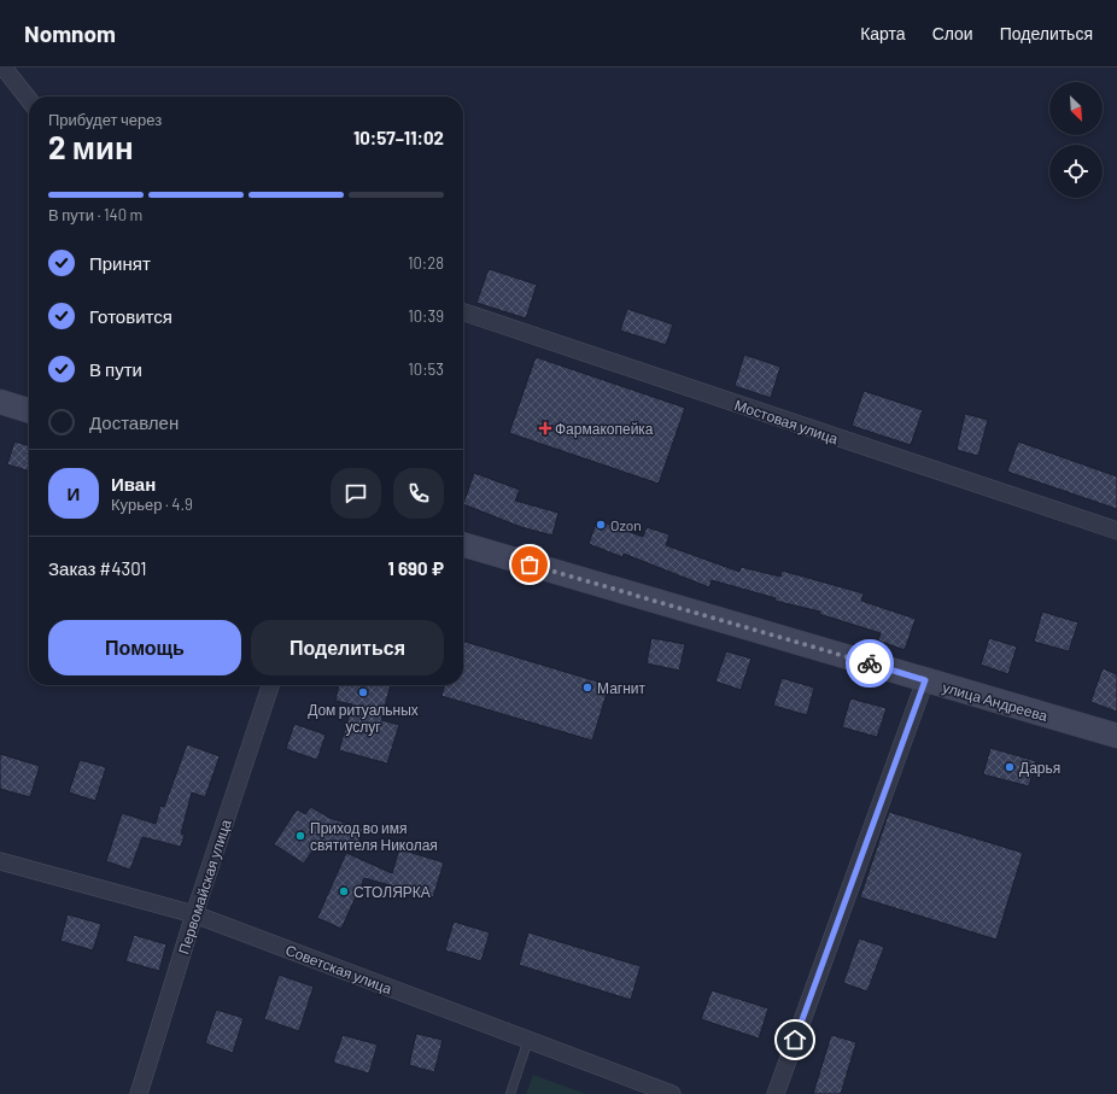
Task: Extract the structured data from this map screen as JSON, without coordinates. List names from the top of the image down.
{
  "streets": {
    "main road": ["улица Андреева"],
    "street": ["Мостовая улица", "Первомайская улица", "Советская улица"]
  },
  "crossings": [
    ["Первомайская улица", "Советская улица"]
  ],
  "places": {
    "health": ["Фармакопейка"],
    "other": [
      "Ozon",
      "Магнит",
      "Дом ритуальных услуг",
      "Дарья",
      "Приход во имя святителя Николая",
      "СТОЛЯРКА"
    ]
  },
  "north": "bottom right",
  "page": {
    "header": "Nomnom",
    "nav": ["Карта", "Слои", "Поделиться"],
    "heading": ["2 мин", "Прибудет через", "10:57–11:02"],
    "panel": [
      "Иван",
      "Курьер · 4.9",
      "Заказ #4301",
      "1 690 ₽"
    ],
    "bar": "В пути · 140 m",
    "list": [
      ["Принят", "10:28"],
      ["Готовится", "10:39"],
      ["В пути", "10:53"],
      "Доставлен"
    ],
    "round": "И",
    "buttons": ["Помощь", "Поделиться"]
  }
}
